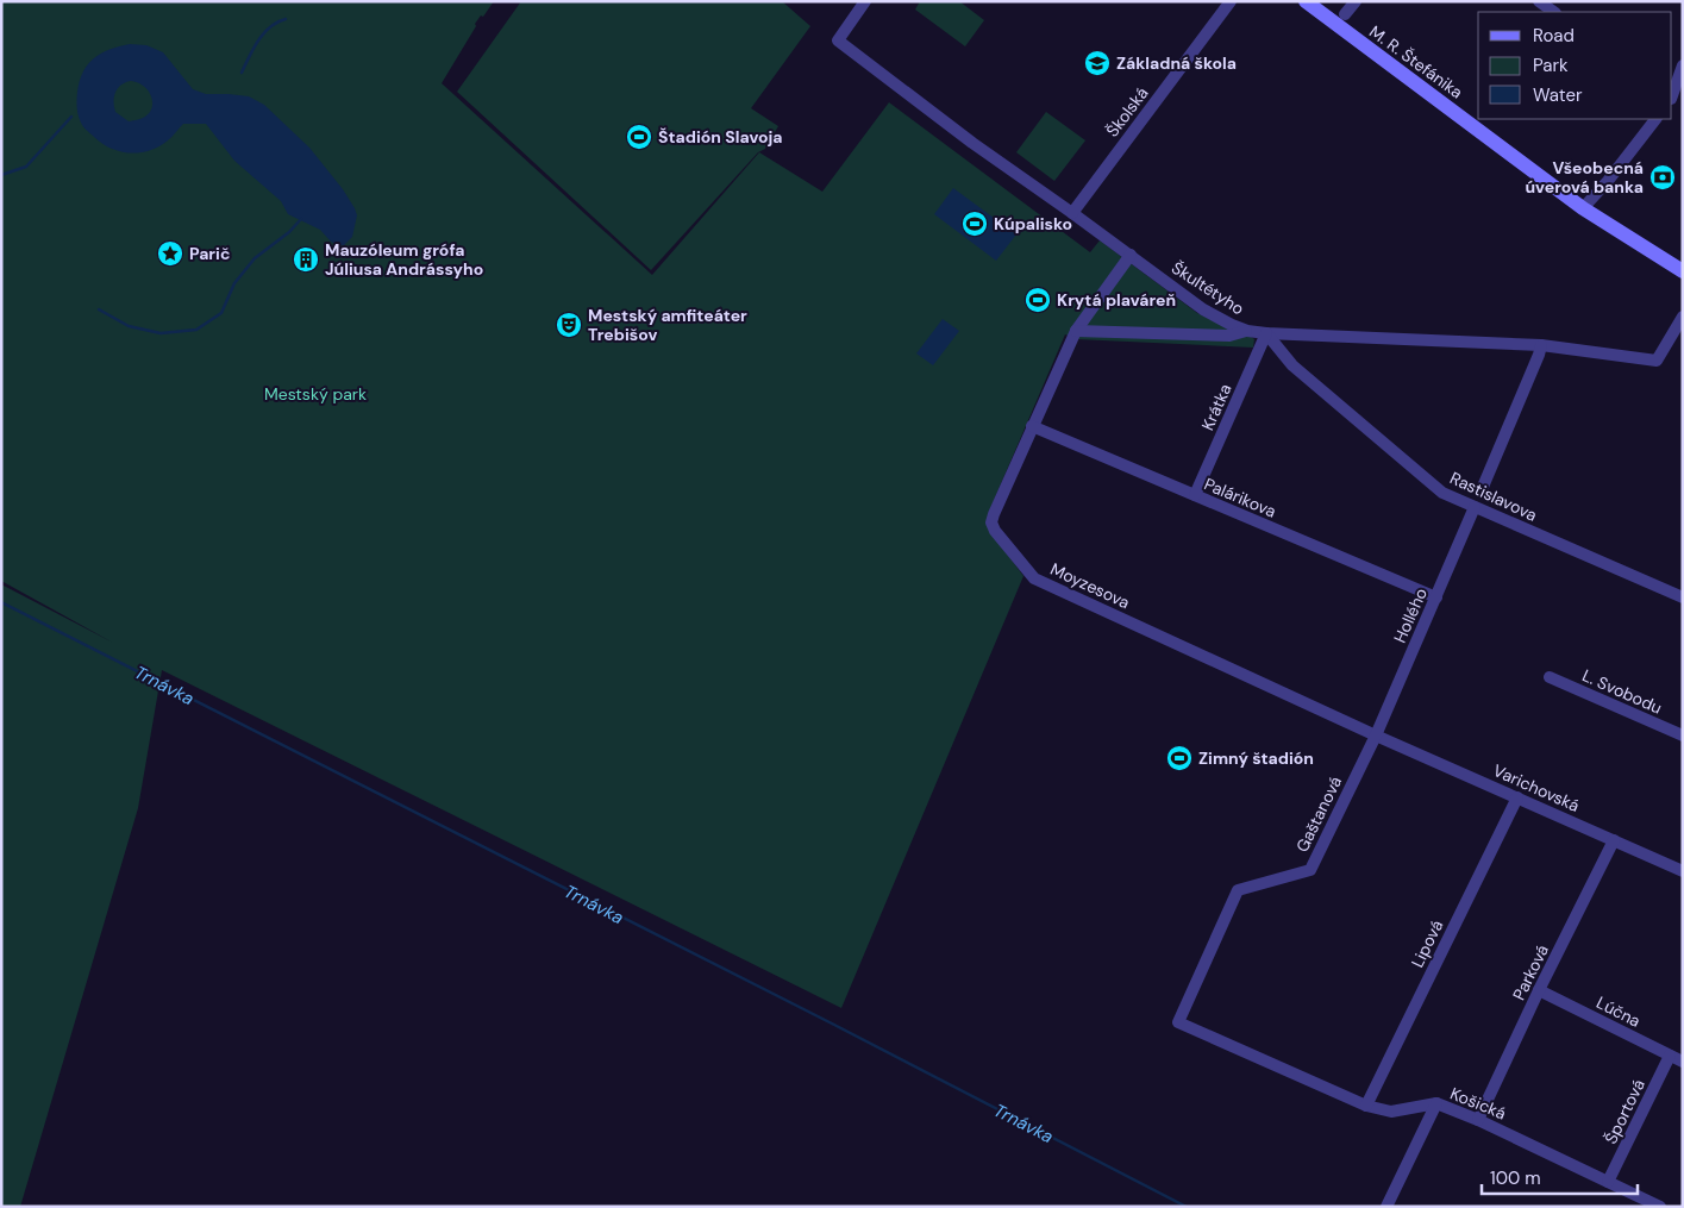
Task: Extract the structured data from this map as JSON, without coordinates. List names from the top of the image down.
{
  "streets": {
    "street": [
      "M. R. Štefánika",
      "Školská",
      "Škultétyho",
      "Krátka",
      "Rastislavova",
      "Palárikova",
      "Moyzesova",
      "Hollého",
      "L. Svobodu",
      "Varichovská",
      "Gaštanová",
      "Lipová",
      "Parková",
      "Lúčna",
      "Košická",
      "Športová"
    ]
  },
  "crossings": [
    ["Školská", "Škultétyho"],
    ["Škultétyho", "Krátka"],
    ["Škultétyho", "Rastislavova"],
    ["Škultétyho", "Moyzesova"],
    ["Krátka", "Rastislavova"],
    ["Krátka", "Palárikova"],
    ["Rastislavova", "Hollého"],
    ["Palárikova", "Moyzesova"],
    ["Palárikova", "Hollého"],
    ["Moyzesova", "Hollého"],
    ["Moyzesova", "Varichovská"],
    ["Moyzesova", "Gaštanová"],
    ["Hollého", "Varichovská"],
    ["Hollého", "Gaštanová"],
    ["Varichovská", "Gaštanová"],
    ["Varichovská", "Lipová"],
    ["Varichovská", "Parková"],
    ["Gaštanová", "Košická"],
    ["Lipová", "Košická"],
    ["Parková", "Lúčna"],
    ["Parková", "Košická"],
    ["Lúčna", "Športová"],
    ["Košická", "Športová"]
  ],
  "water": ["Trnávka"],
  "parks": ["Mestský park"],
  "places": {
    "school or university": ["Základná škola"],
    "sports": [
      "Štadión Slavoja",
      "Kúpalisko",
      "Krytá plaváreň",
      "Zimný štadión"
    ],
    "bank": ["Všeobecná úverová banka"],
    "place": ["Parič"],
    "building": ["Mauzóleum grófa Júliusa Andrássyho"],
    "theatre": ["Mestský amfiteáter Trebišov"]
  },
  "legend": ["Road", "Park", "Water"],
  "scale_bar": "100 m"
}
